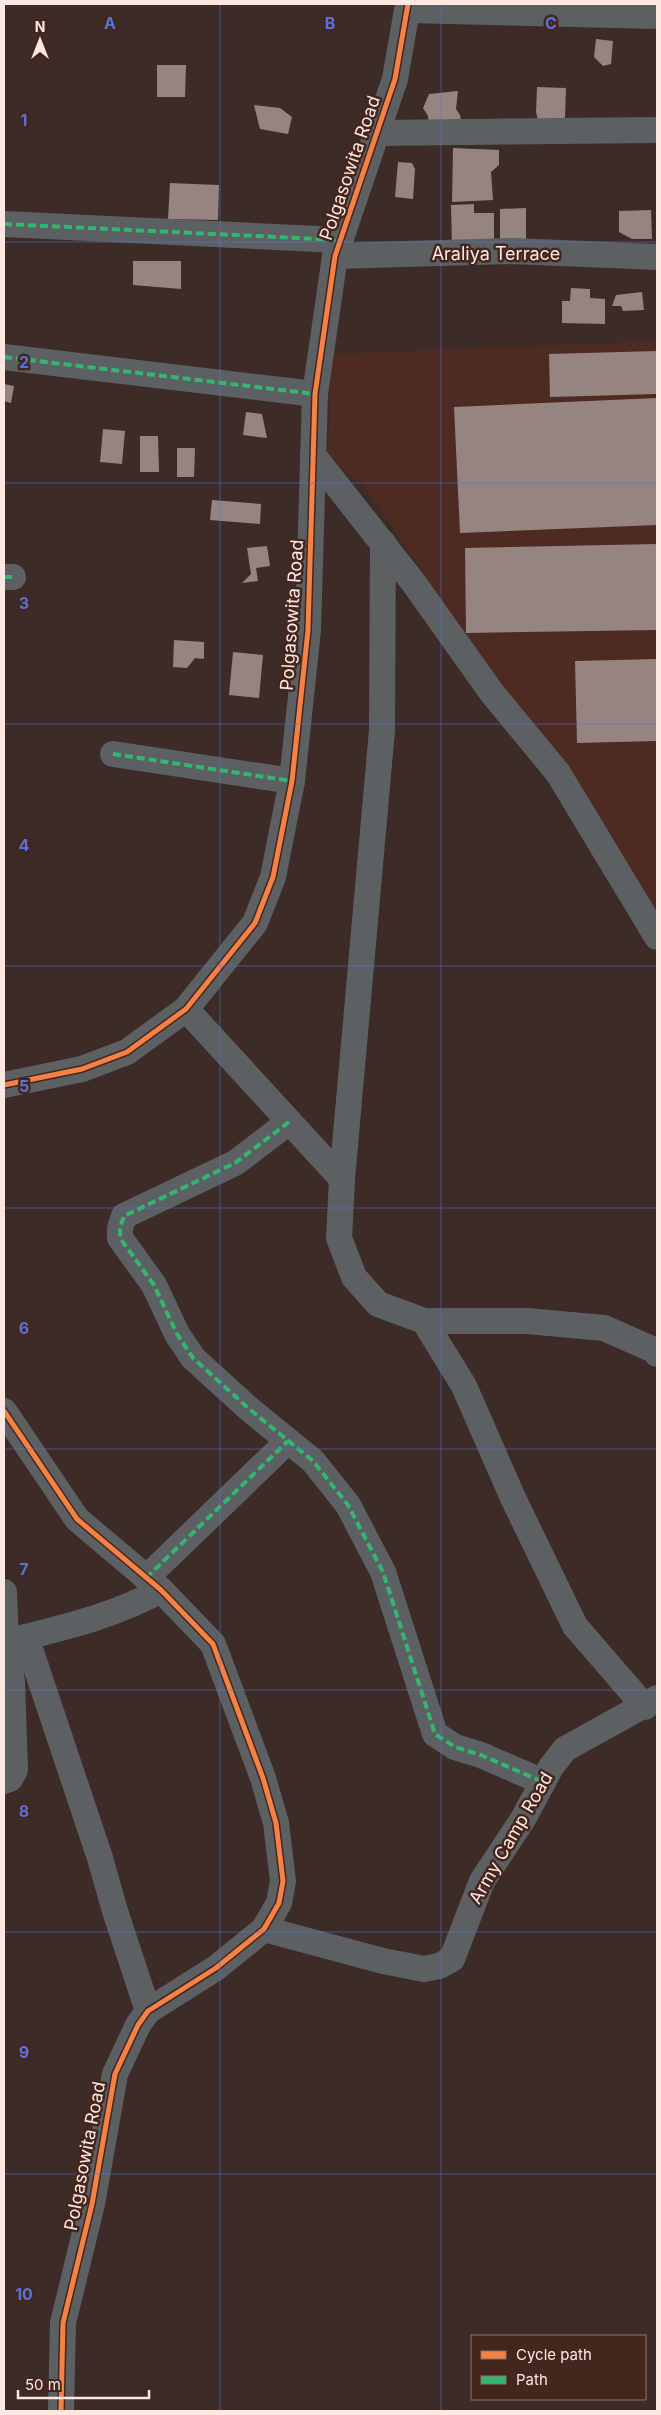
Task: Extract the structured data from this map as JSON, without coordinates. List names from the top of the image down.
{
  "streets": {
    "street": ["Polgasowita Road", "Araliya Terrace", "Army Camp Road"]
  },
  "crossings": [
    ["Polgasowita Road", "Araliya Terrace"],
    ["Polgasowita Road", "Army Camp Road"]
  ],
  "legend": ["Cycle path", "Path"],
  "scale_bar": "50 m",
  "north": "top",
  "grid": {
    "columns": ["A", "B", "C"],
    "rows": [
      "1",
      "2",
      "3",
      "4",
      "5",
      "6",
      "7",
      "8",
      "9",
      "10"
    ]
  }
}
